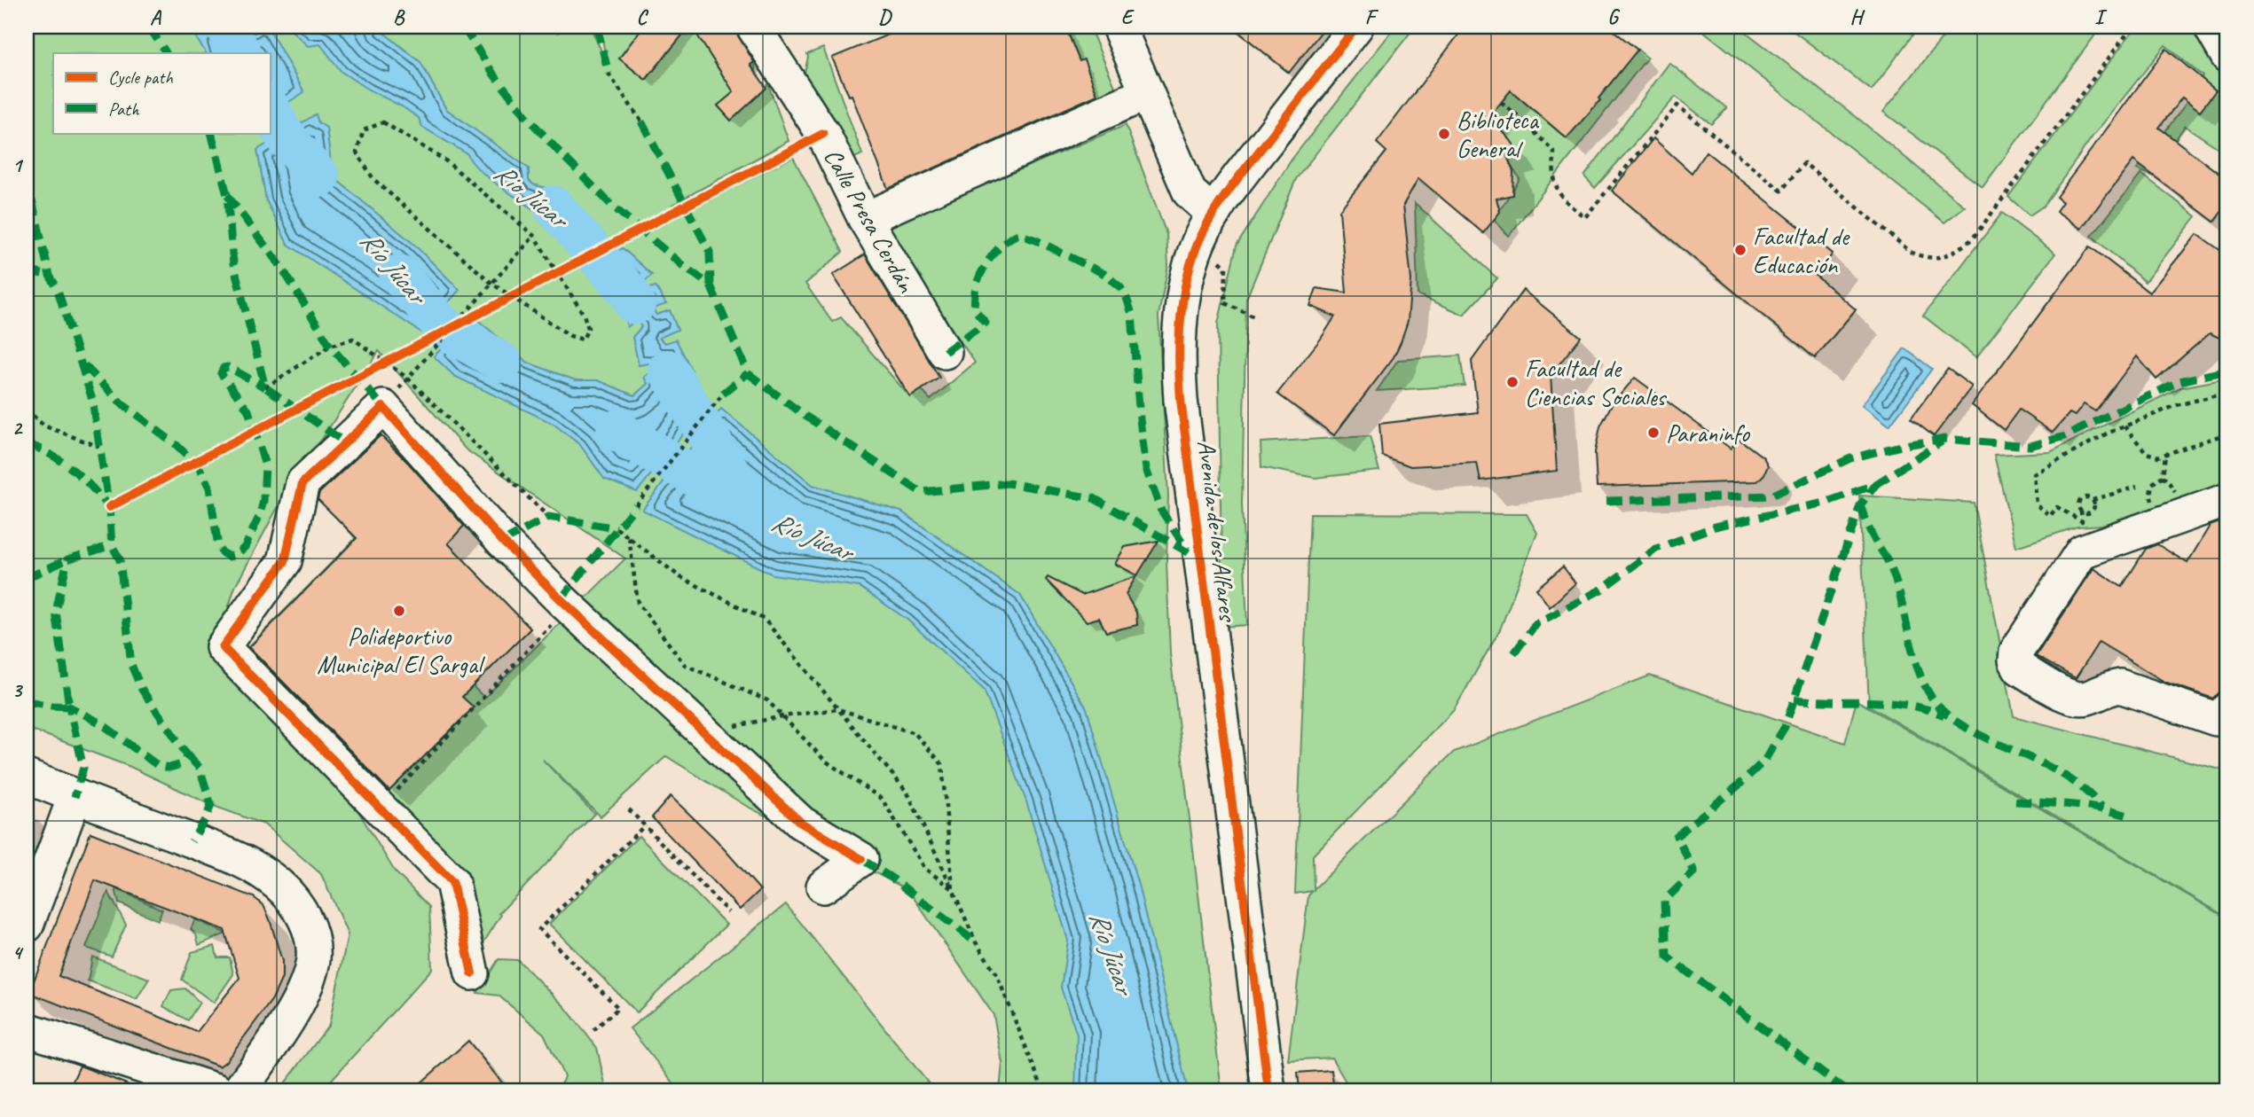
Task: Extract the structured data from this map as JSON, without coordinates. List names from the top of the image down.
{
  "streets": {
    "street": ["Calle Presa Cerdán", "Avenida de los Alfares"]
  },
  "water": ["Rio Júcar", "Río Júcar"],
  "places": [
    "Biblioteca General",
    "Facultad de Educación",
    "Facultad de Ciencias Sociales",
    "Paraninfo",
    "Polideportivo Municipal El Sargal"
  ],
  "legend": ["Cycle path", "Path"],
  "grid": {
    "columns": [
      "A",
      "B",
      "C",
      "D",
      "E",
      "F",
      "G",
      "H",
      "I"
    ],
    "rows": [
      "1",
      "2",
      "3",
      "4"
    ]
  }
}
